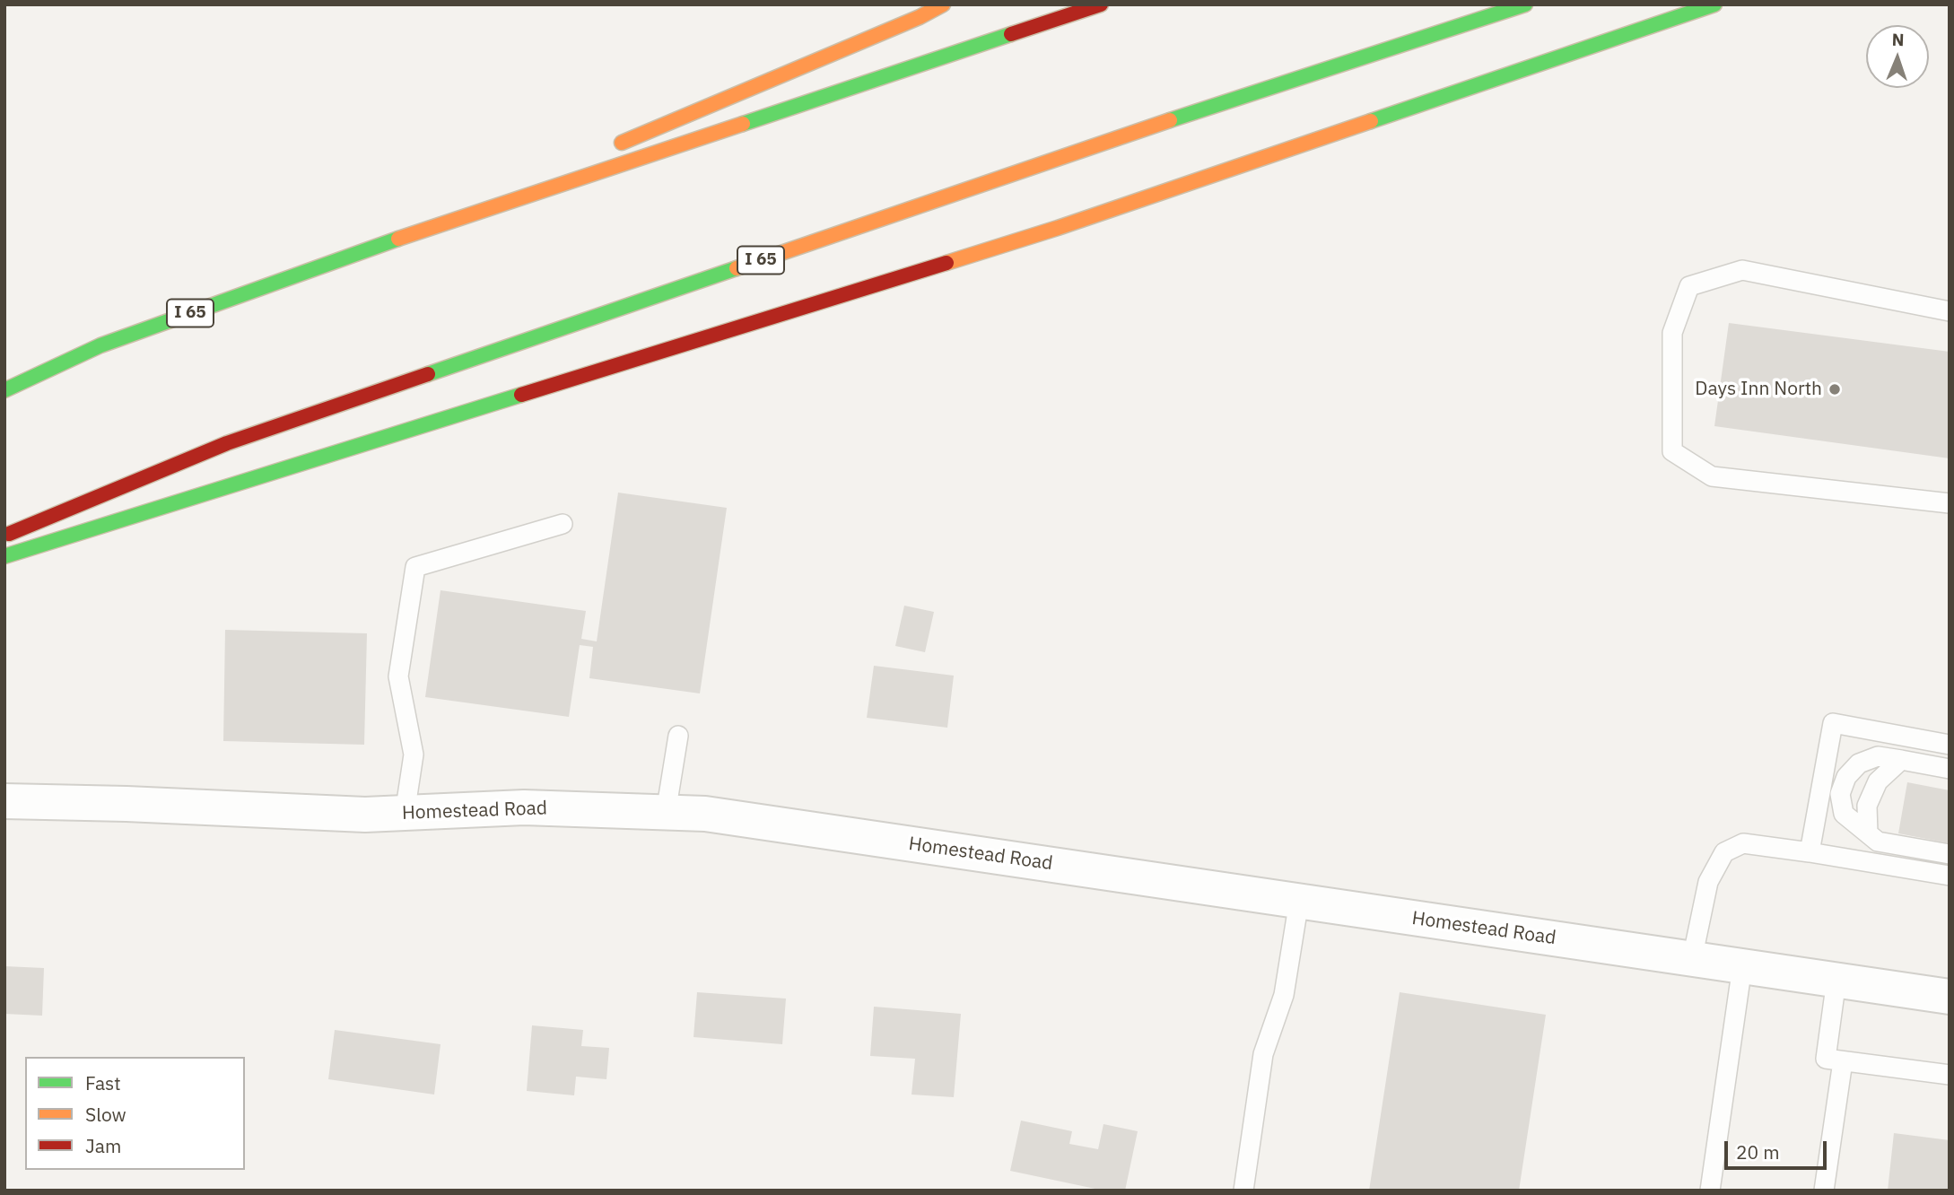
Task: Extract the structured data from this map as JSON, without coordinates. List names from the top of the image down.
{
  "streets": {
    "highway": ["I 65"],
    "street": ["Homestead Road"]
  },
  "places": ["Days Inn North"],
  "legend": ["Fast", "Slow", "Jam"],
  "scale_bar": "20 m",
  "north": "top"
}
